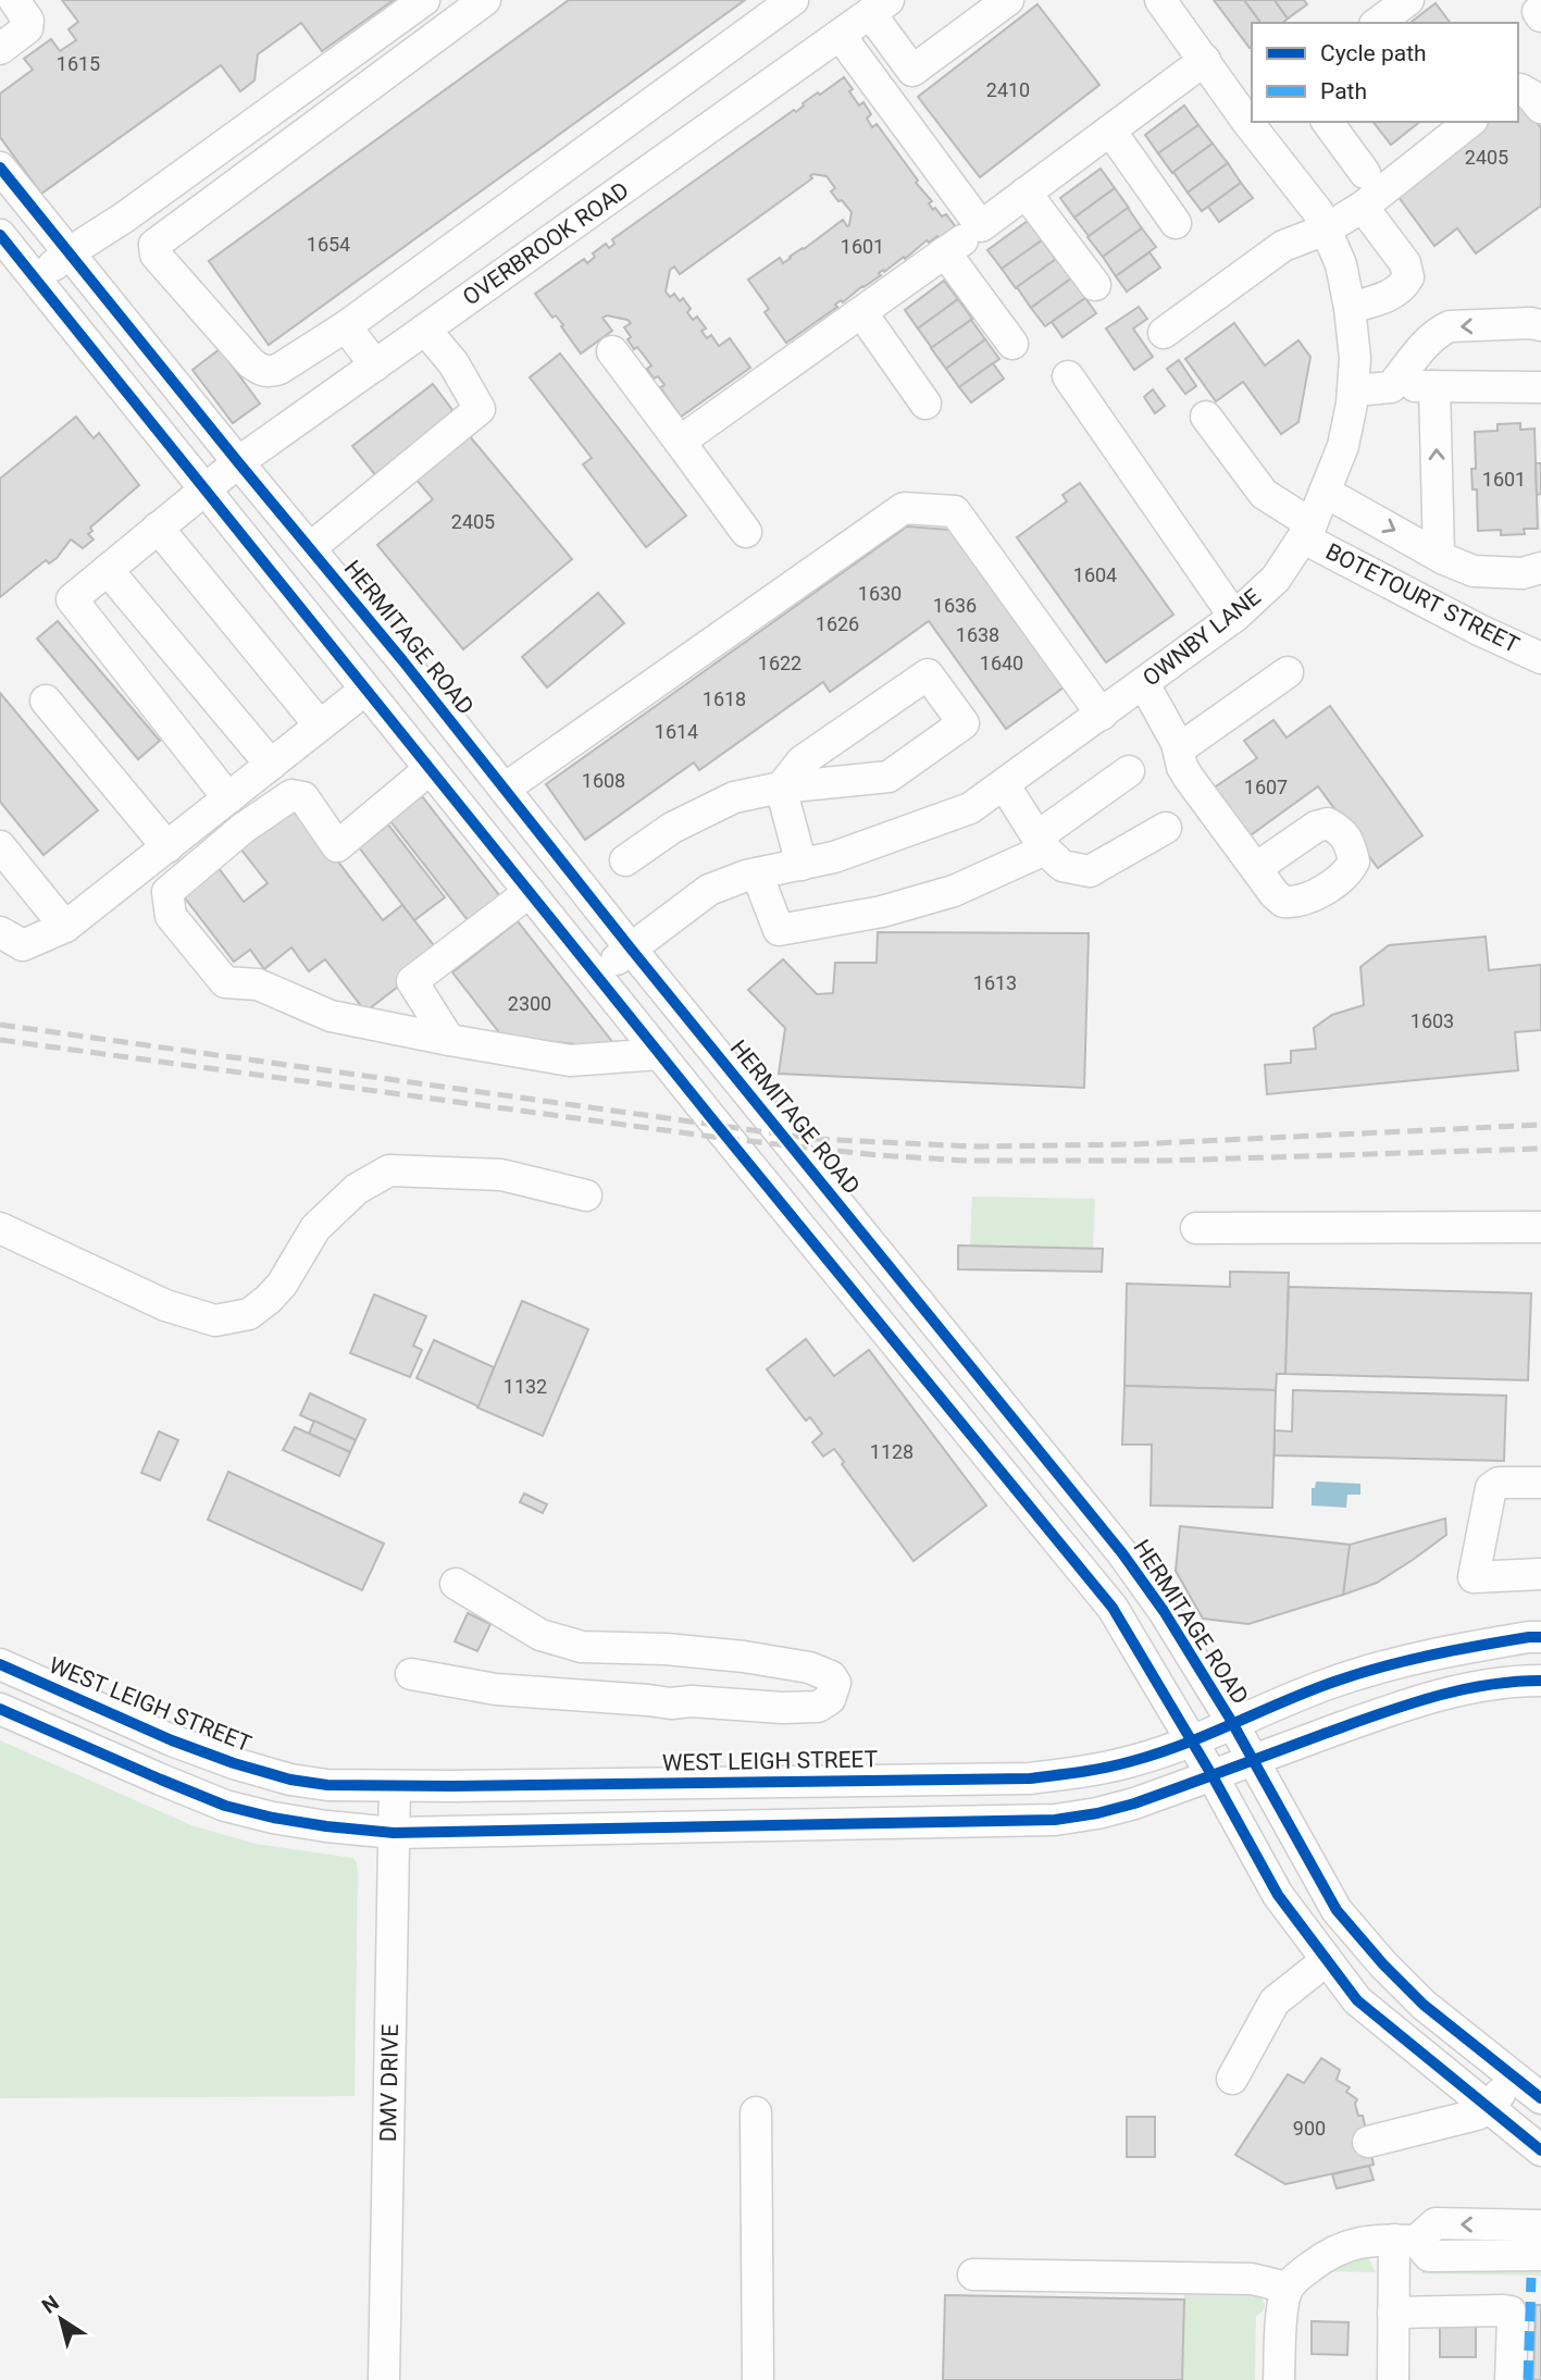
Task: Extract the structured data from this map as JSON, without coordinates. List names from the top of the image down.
{
  "streets": {
    "street": [
      "OVERBROOK ROAD",
      "BOTETOURT STREET",
      "HERMITAGE ROAD",
      "OWNBY LANE",
      "WEST LEIGH STREET",
      "DMV DRIVE"
    ]
  },
  "crossings": [
    ["OVERBROOK ROAD", "HERMITAGE ROAD"],
    ["BOTETOURT STREET", "OWNBY LANE"],
    ["HERMITAGE ROAD", "OWNBY LANE"],
    ["HERMITAGE ROAD", "WEST LEIGH STREET"],
    ["WEST LEIGH STREET", "DMV DRIVE"]
  ],
  "house_numbers": [
    "1615",
    "2410",
    "2405",
    "1654",
    "1601",
    "1601",
    "2405",
    "1604",
    "1630",
    "1636",
    "1626",
    "1638",
    "1622",
    "1640",
    "1618",
    "1614",
    "1608",
    "1607",
    "1613",
    "2300",
    "1603",
    "1132",
    "1128",
    "900"
  ],
  "legend": ["Cycle path", "Path"],
  "north": "top left"
}
